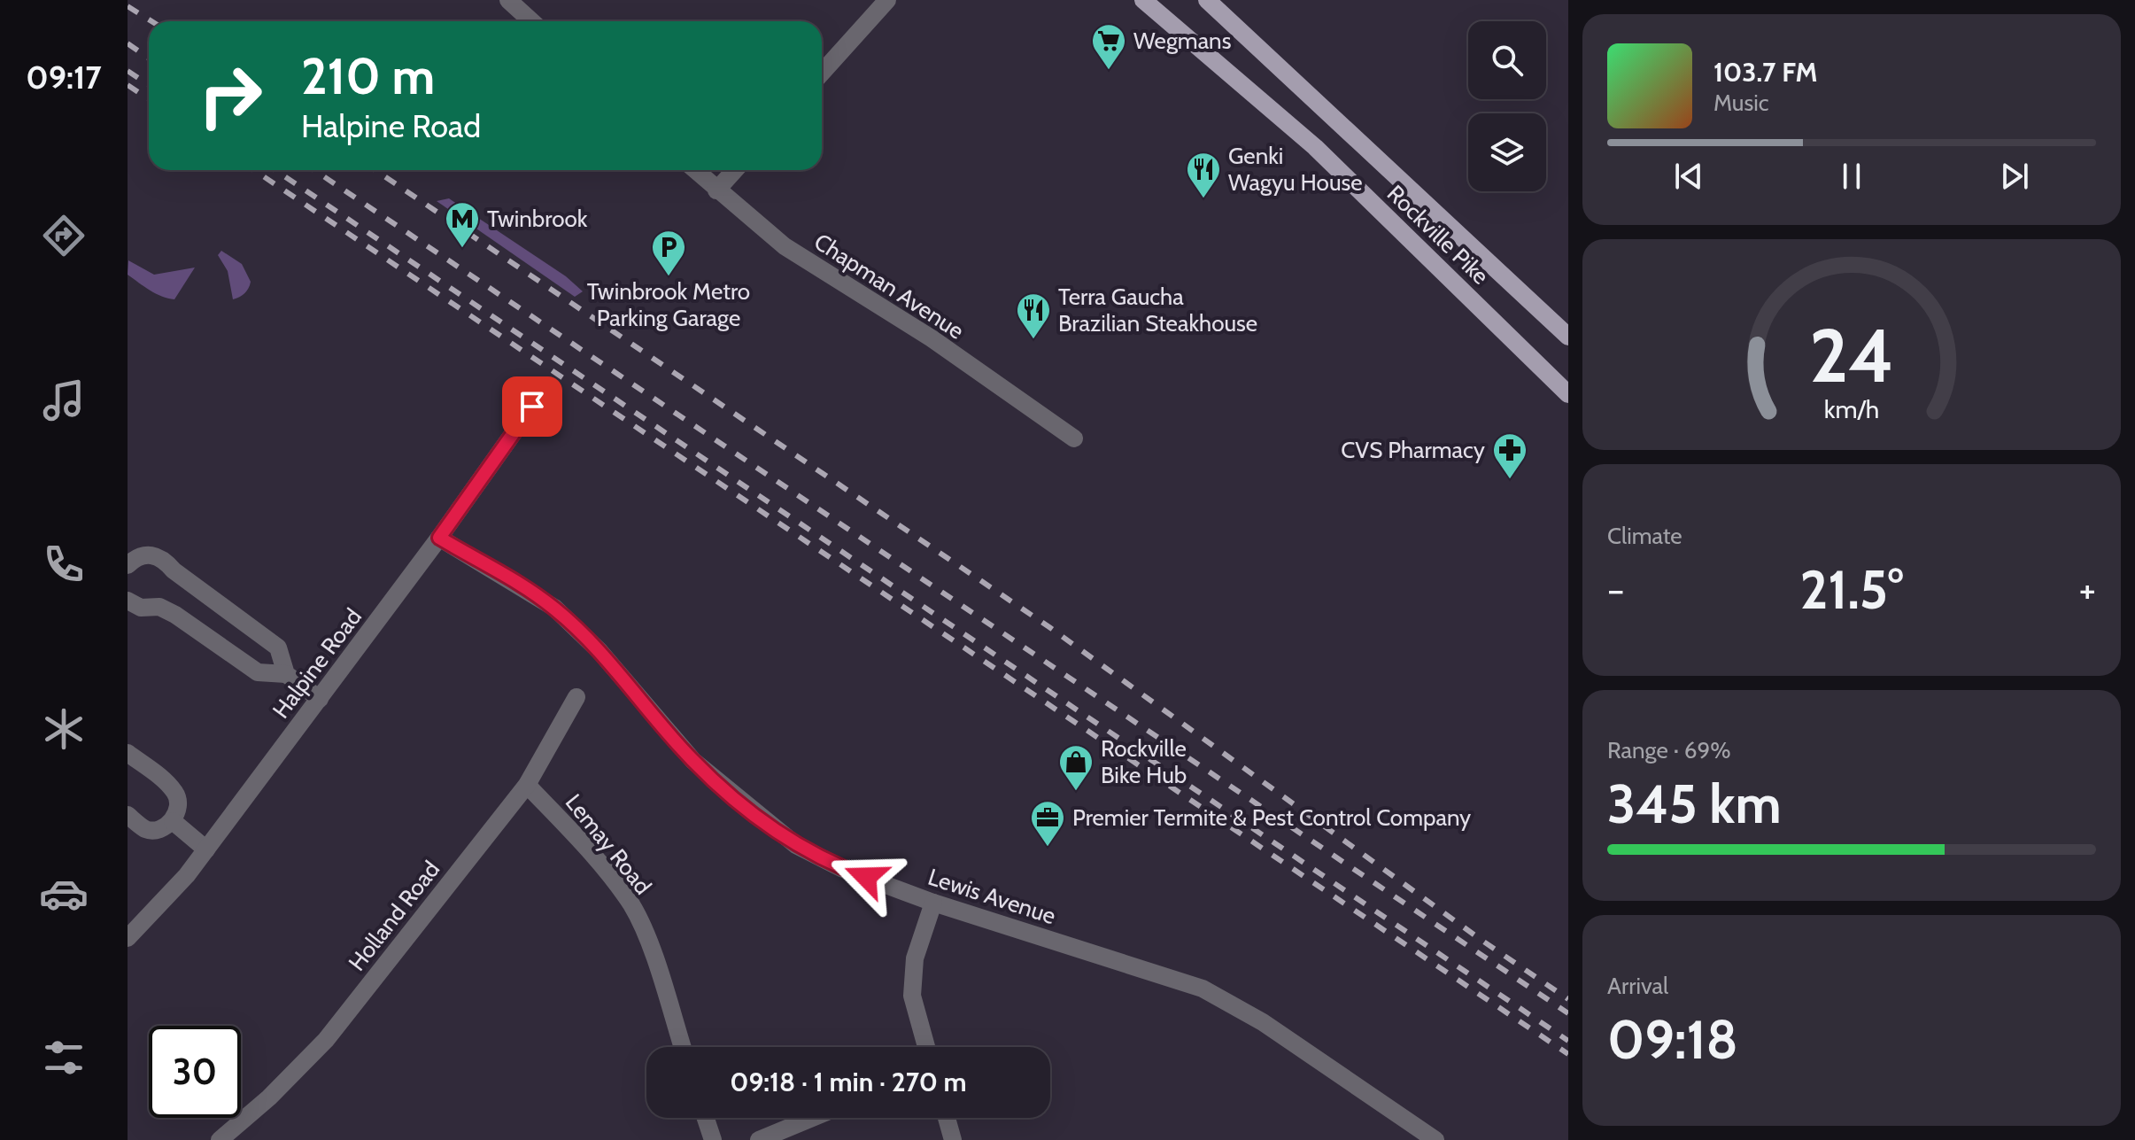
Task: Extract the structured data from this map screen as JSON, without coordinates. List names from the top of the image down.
{
  "streets": {
    "main road": ["Rockville Pike"],
    "street": [
      "Chapman Avenue",
      "Halpine Road",
      "Lemay Road",
      "Lewis Avenue",
      "Holland Road"
    ]
  },
  "crossings": [
    ["Halpine Road", "Lewis Avenue"],
    ["Lemay Road", "Holland Road"]
  ],
  "places": {
    "supermarket": ["Wegmans"],
    "restaurant": ["Genki Wagyu House", "Terra Gaucha Brazilian Steakhouse"],
    "metro station": ["Twinbrook"],
    "parking": ["Twinbrook Metro Parking Garage"],
    "pharmacy": ["CVS Pharmacy"],
    "shop": ["Rockville Bike Hub"],
    "office": ["Premier Termite & Pest Control Company"]
  },
  "page": {
    "tabs": "09:17",
    "turn": ["210 m", "Halpine Road"],
    "song": ["103.7 FM", "Music"],
    "tile": [
      "Climate",
      ["Range · 69%", "345 km"],
      ["Arrival", "09:18"]
    ],
    "heat": ["−", "21.5°", "+"],
    "limit": "30",
    "trip": "09:18 · 1 min · 270 m",
    "gauge": ["24", "km/h"]
  }
}
